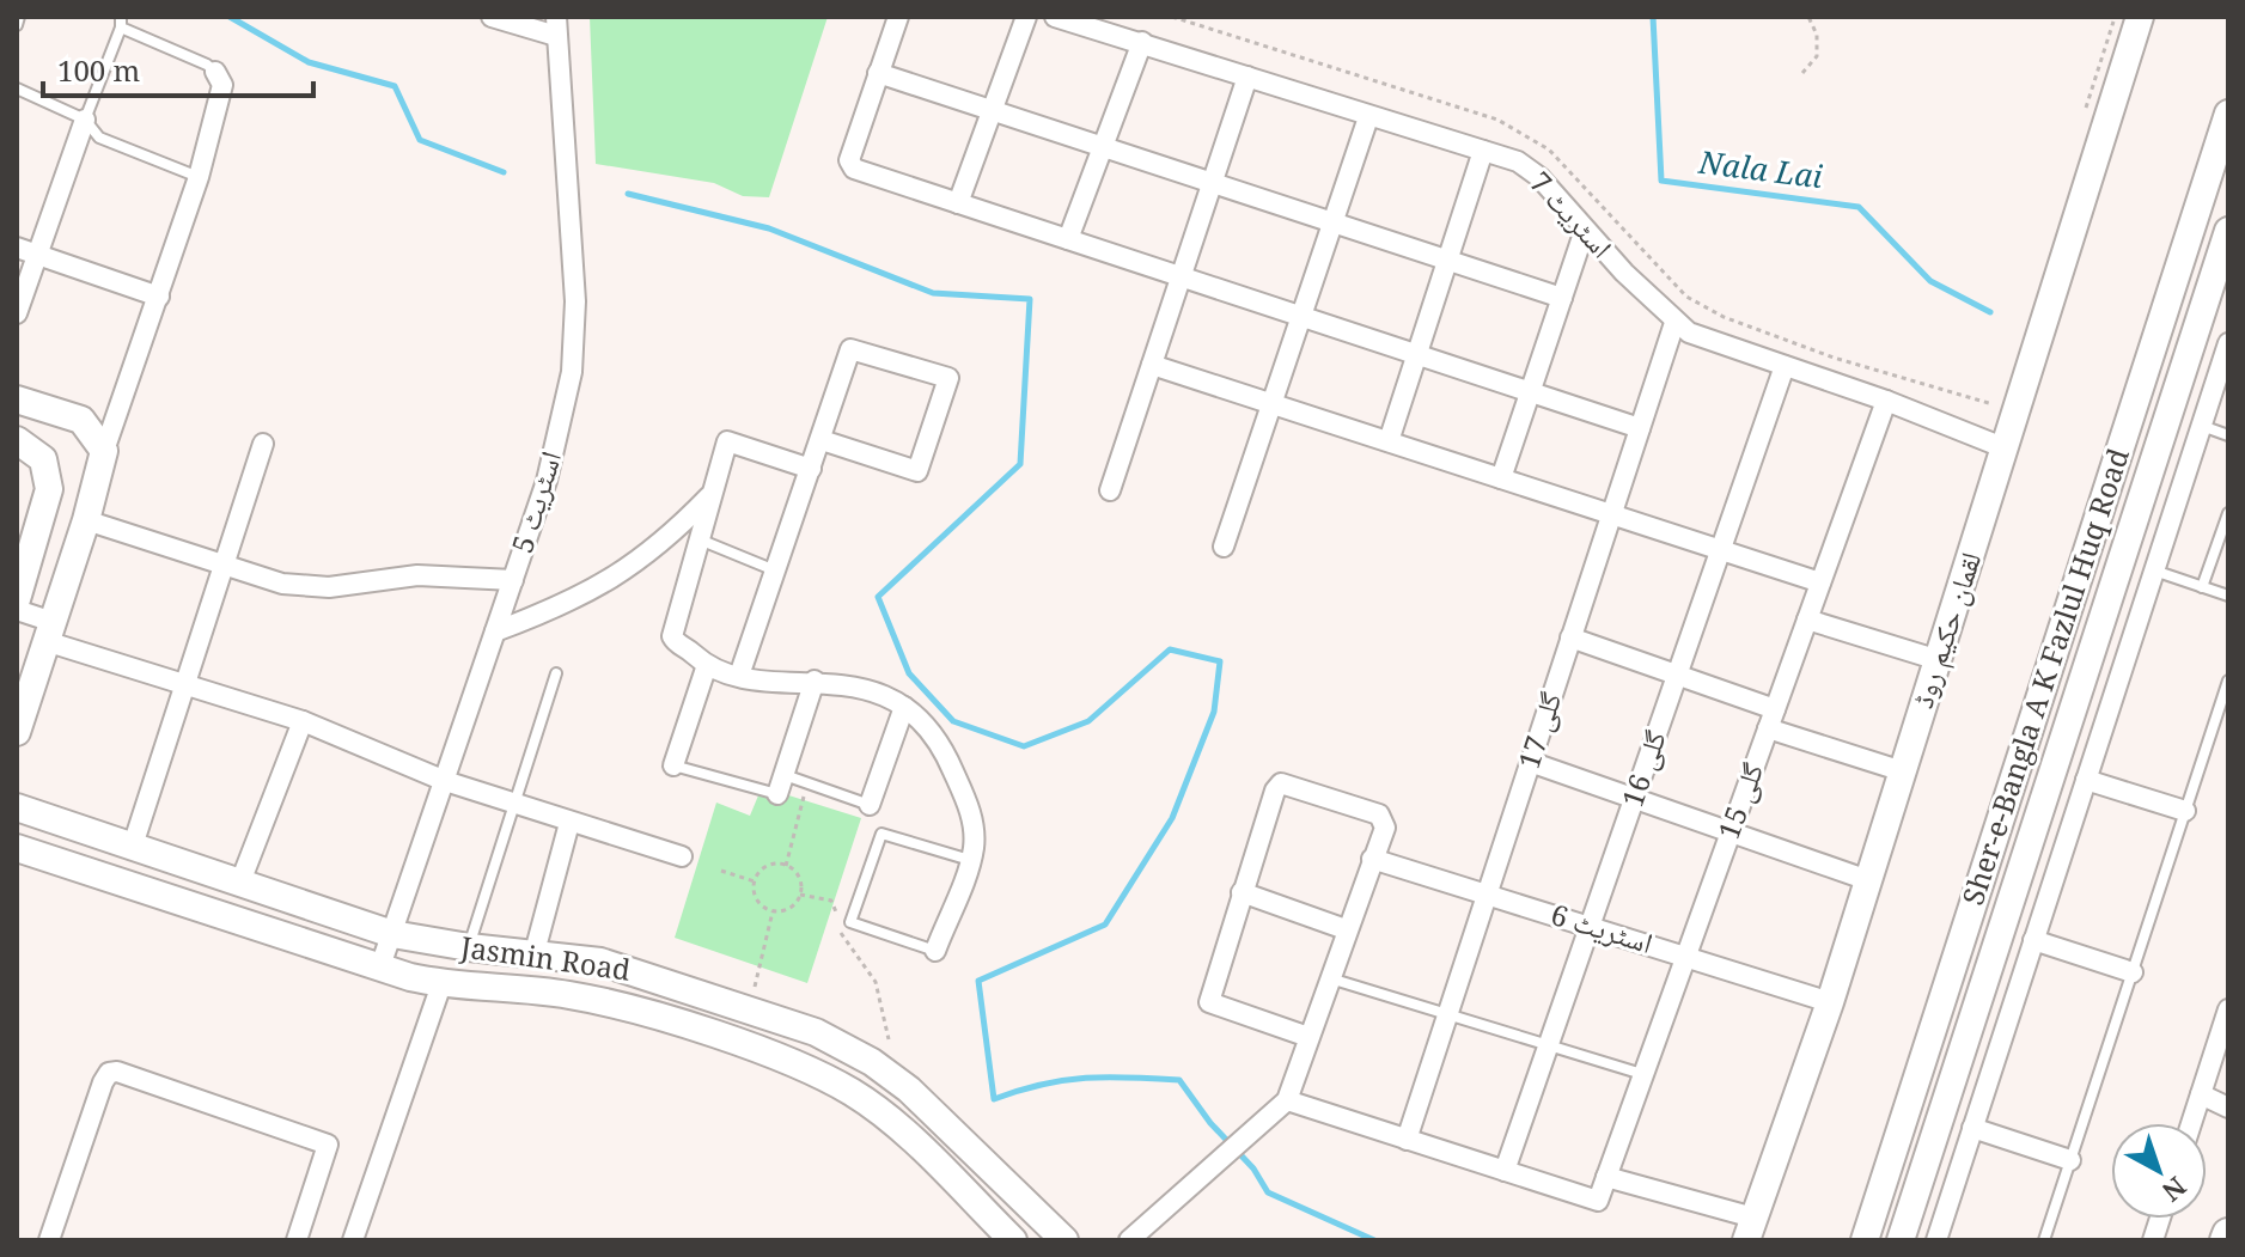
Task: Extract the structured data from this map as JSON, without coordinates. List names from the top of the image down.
{
  "streets": {
    "street": [
      "اسٹریٹ 7",
      "اسٹریٹ 5",
      "لقمان حکیم روڈ",
      "Sher-e-Bangla A K Fazlul Huq Road",
      "گلی 17",
      "گلی 16",
      "گلی 15",
      "اسٹریٹ 6",
      "Jasmin Road"
    ]
  },
  "crossings": [
    ["اسٹریٹ 7", "لقمان حکیم روڈ"],
    ["اسٹریٹ 7", "گلی 17"],
    ["اسٹریٹ 7", "گلی 16"],
    ["اسٹریٹ 7", "گلی 15"],
    ["اسٹریٹ 5", "Jasmin Road"],
    ["لقمان حکیم روڈ", "اسٹریٹ 6"],
    ["گلی 17", "اسٹریٹ 6"],
    ["گلی 16", "گلی 15"],
    ["گلی 16", "اسٹریٹ 6"],
    ["گلی 15", "اسٹریٹ 6"]
  ],
  "water": ["Nala Lai"],
  "scale_bar": "100 m",
  "north": "bottom right"
}
